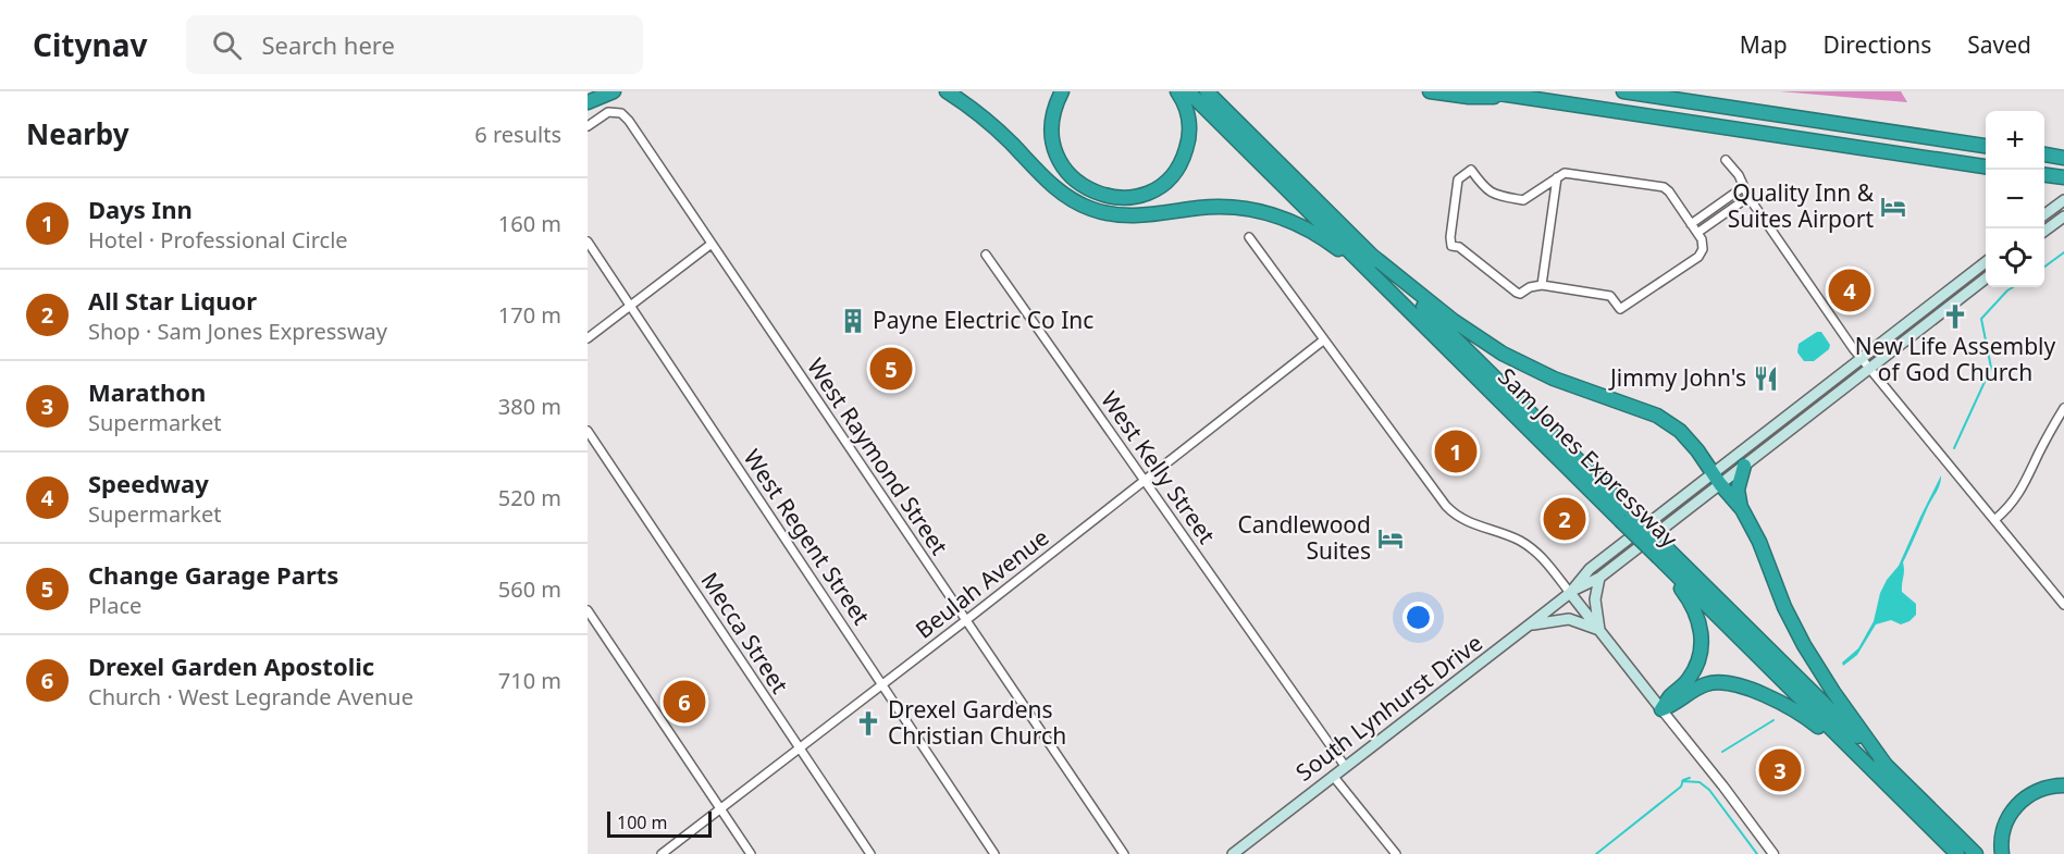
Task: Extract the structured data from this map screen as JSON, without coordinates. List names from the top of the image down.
{
  "streets": {
    "highway": ["Sam Jones Expressway"],
    "main road": ["South Lynhurst Drive"],
    "street": [
      "West Raymond Street",
      "West Kelly Street",
      "West Regent Street",
      "Beulah Avenue",
      "Mecca Street"
    ]
  },
  "crossings": [
    ["West Raymond Street", "Beulah Avenue"],
    ["West Kelly Street", "Beulah Avenue"],
    ["West Kelly Street", "South Lynhurst Drive"],
    ["West Regent Street", "Beulah Avenue"],
    ["Beulah Avenue", "Mecca Street"]
  ],
  "places": {
    "hotel": ["Quality Inn & Suites Airport", "Candlewood Suites"],
    "church": ["New Life Assembly of God Church", "Drexel Gardens Christian Church"],
    "building": ["Payne Electric Co Inc"],
    "restaurant": ["Jimmy John's"]
  },
  "scale_bar": "100 m",
  "page": {
    "header": "Citynav",
    "search": "Search here",
    "nav": ["Map", "Directions", "Saved"],
    "heading": ["Nearby", "6 results"],
    "map_buttons": ["+", "−"],
    "list": [
      {
        "mark": "1",
        "name": "Days Inn",
        "note": "Hotel · Professional Circle",
        "value": "160 m"
      },
      {
        "mark": "2",
        "name": "All Star Liquor",
        "note": "Shop · Sam Jones Expressway",
        "value": "170 m"
      },
      {
        "mark": "3",
        "name": "Marathon",
        "note": "Supermarket",
        "value": "380 m"
      },
      {
        "mark": "4",
        "name": "Speedway",
        "note": "Supermarket",
        "value": "520 m"
      },
      {
        "mark": "5",
        "name": "Change Garage Parts",
        "note": "Place",
        "value": "560 m"
      },
      {
        "mark": "6",
        "name": "Drexel Garden Apostolic",
        "note": "Church · West Legrande Avenue",
        "value": "710 m"
      }
    ],
    "pins": [
      "4",
      "5",
      "1",
      "2",
      "6",
      "3"
    ],
    "scale": "100 m"
  }
}
